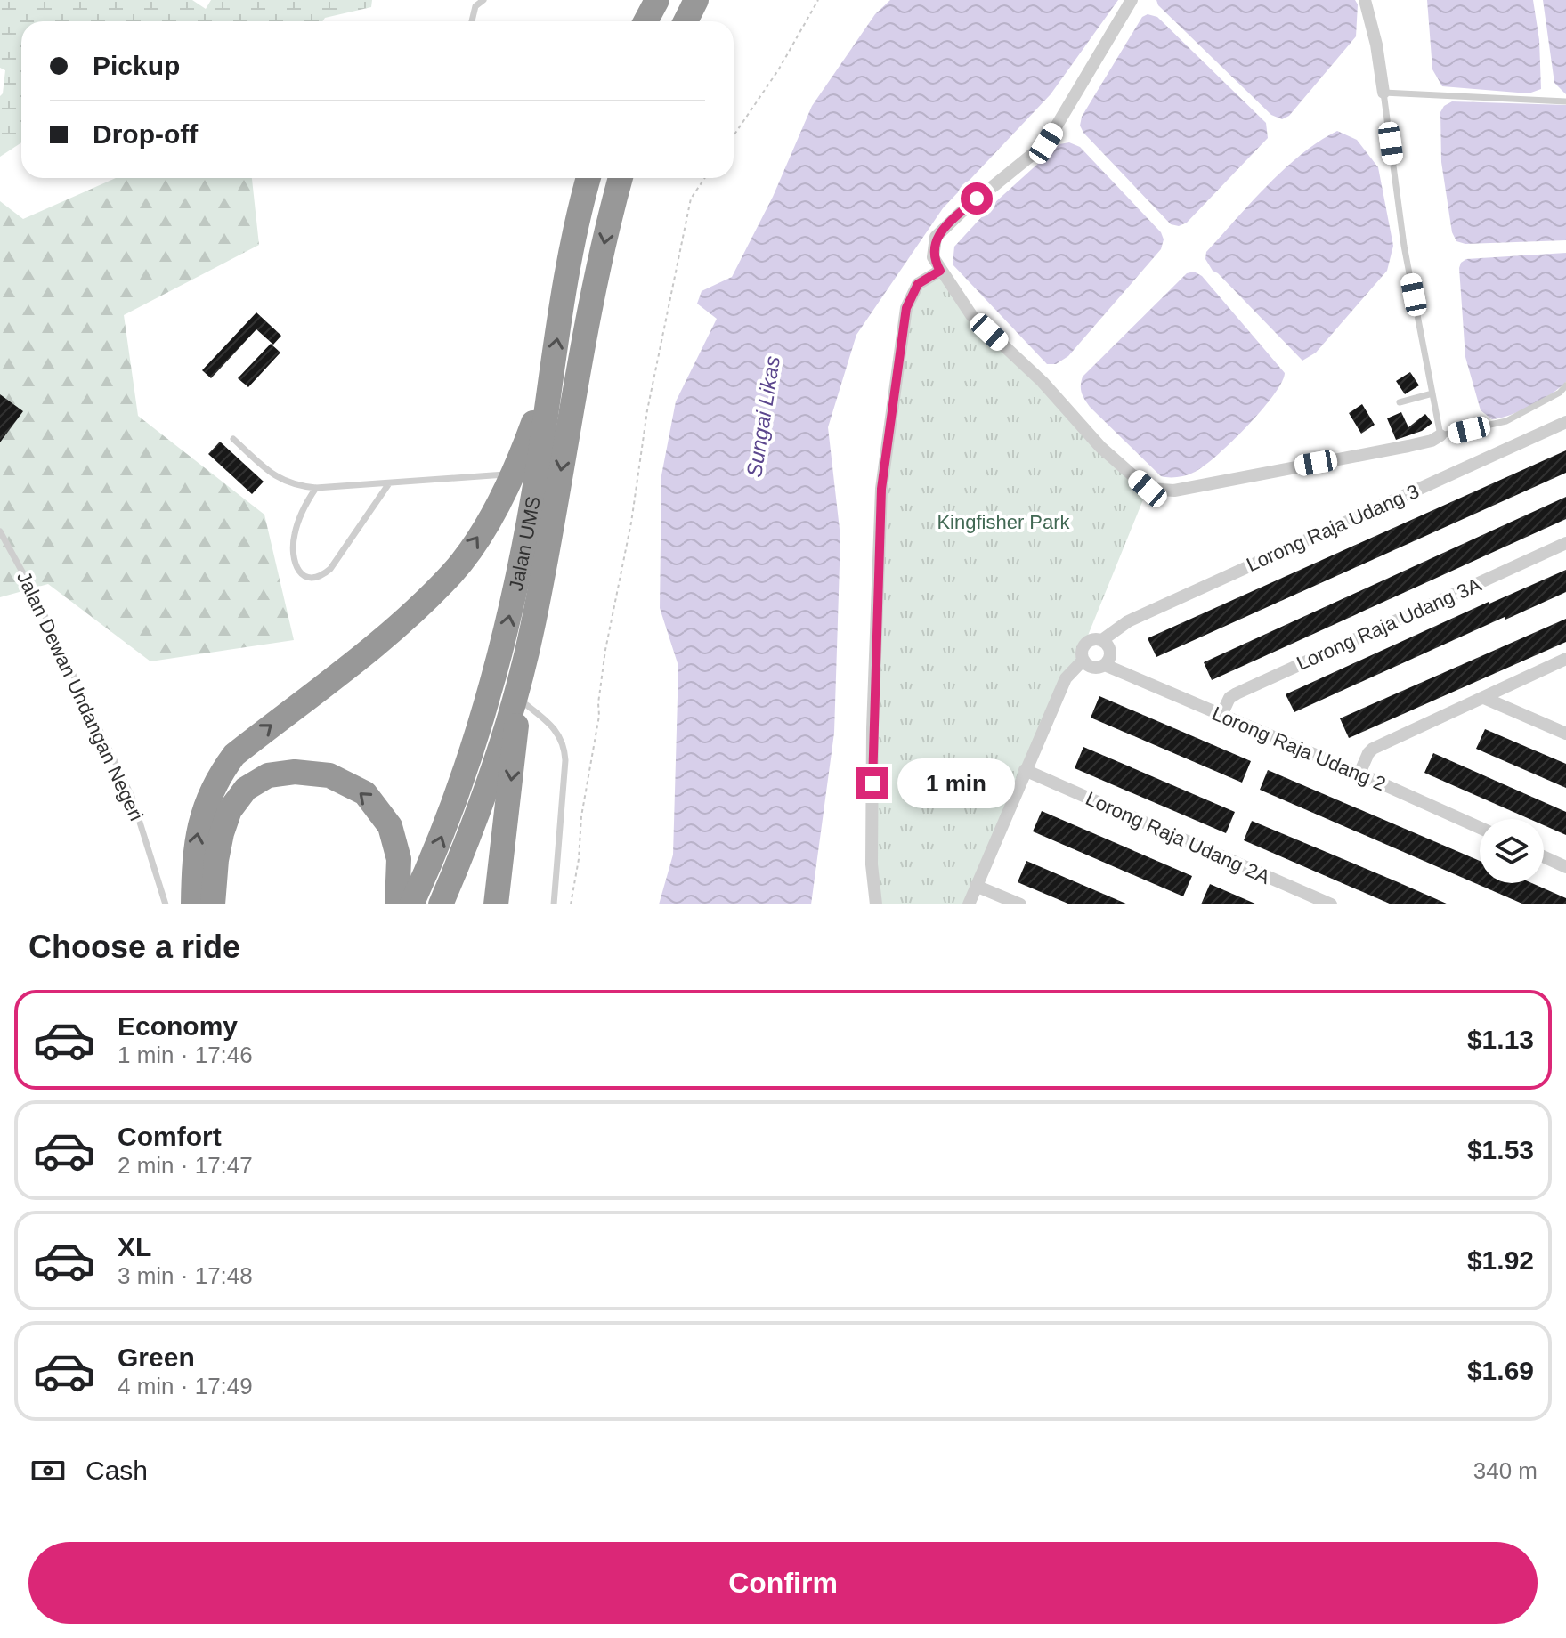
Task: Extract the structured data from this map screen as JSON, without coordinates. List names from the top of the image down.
{
  "streets": {
    "highway": ["Jalan UMS"],
    "street": [
      "Lorong Raja Udang 3",
      "Lorong Raja Udang 3A",
      "Lorong Raja Udang 2",
      "Lorong Raja Udang 2A"
    ],
    "lane": ["Jalan Dewan Undangan Negeri"]
  },
  "crossings": [
    ["Lorong Raja Udang 3", "Lorong Raja Udang 2"],
    ["Lorong Raja Udang 3A", "Lorong Raja Udang 2"]
  ],
  "water": ["Sungai Likas"],
  "parks": ["Kingfisher Park"],
  "page": {
    "banner": ["Pickup", "Drop-off"],
    "bubble": "1 min",
    "heading": "Choose a ride",
    "list": [
      {
        "name": "Economy",
        "note": "1 min · 17:46",
        "value": "$1.13"
      },
      {
        "name": "Comfort",
        "note": "2 min · 17:47",
        "value": "$1.53"
      },
      {
        "name": "XL",
        "note": "3 min · 17:48",
        "value": "$1.92"
      },
      {
        "name": "Green",
        "note": "4 min · 17:49",
        "value": "$1.69"
      }
    ],
    "pay": ["Cash", "340 m"],
    "buttons": "Confirm"
  }
}
